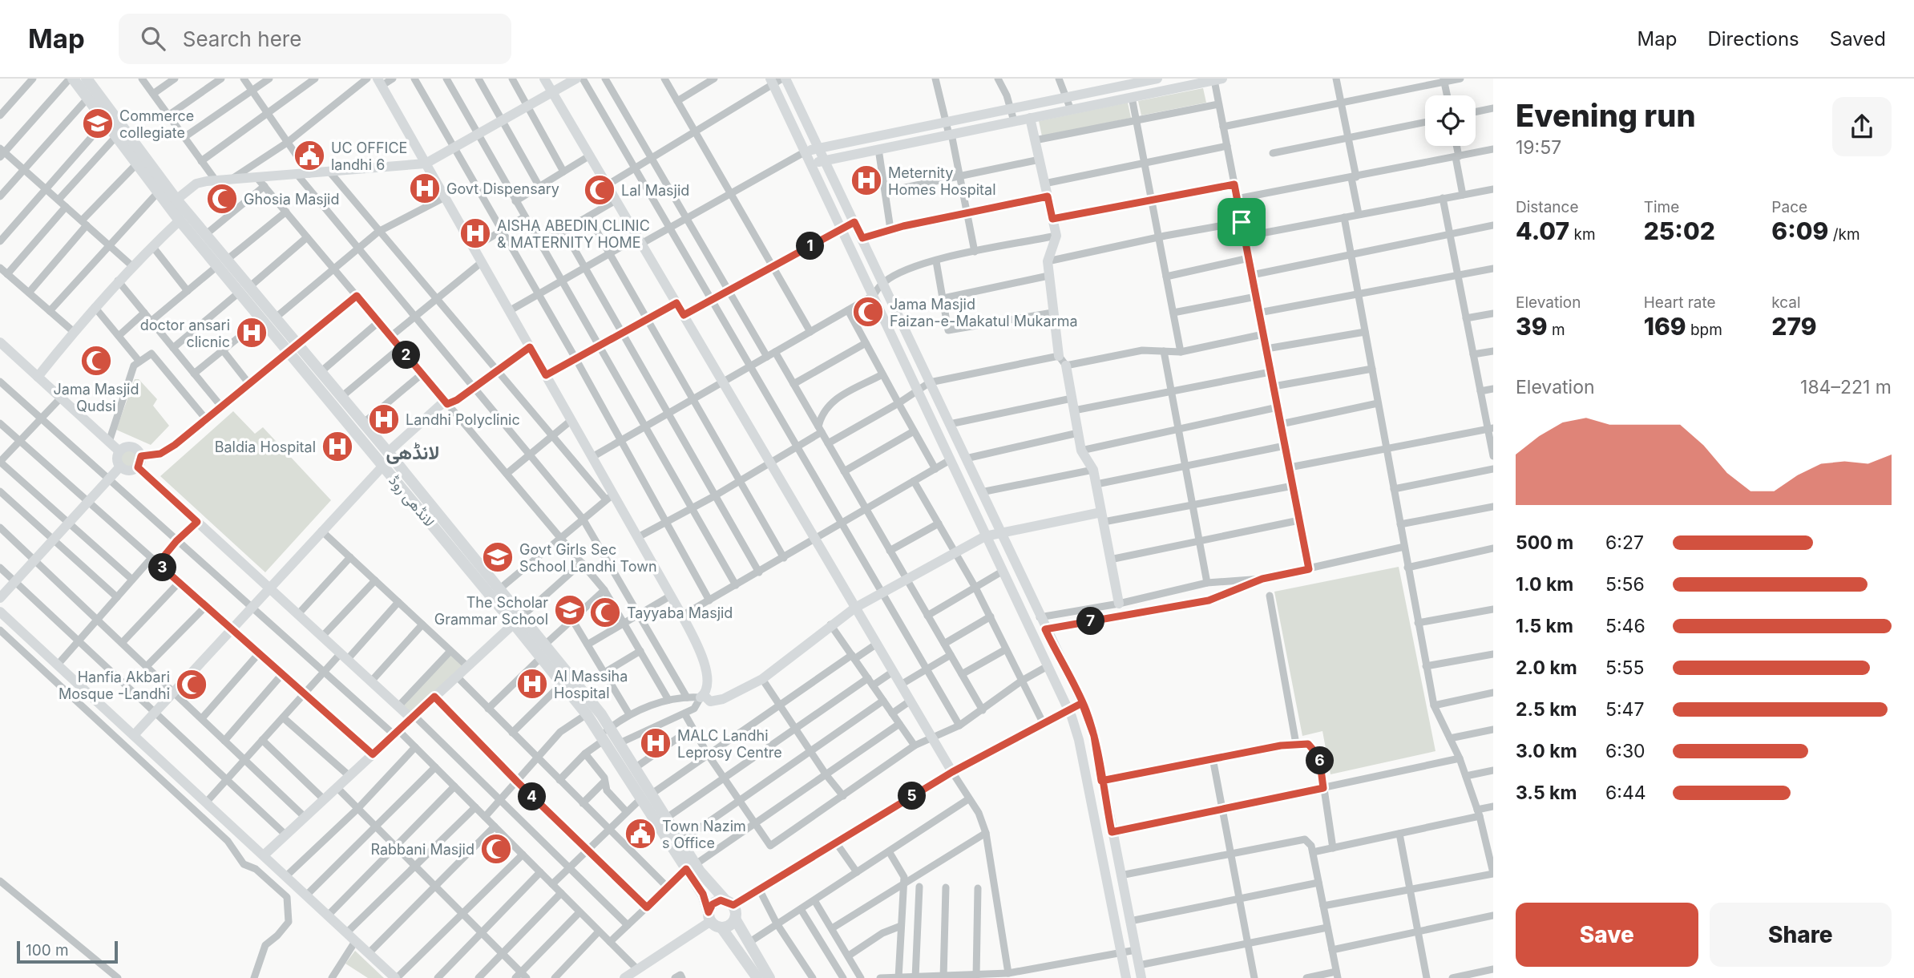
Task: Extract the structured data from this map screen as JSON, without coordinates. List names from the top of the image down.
{
  "streets": {
    "main road": ["لانڈھی روڈ"]
  },
  "districts": ["لانڈھی"],
  "places": {
    "school or university": ["Commerce collegiate", "Govt Girls Sec School Landhi Town", "The Scholar Grammar School"],
    "public building": ["UC OFFICE landhi 6", "Town Nazim s Office"],
    "hospital": [
      "Meternity Homes Hospital",
      "Govt Dispensary",
      "AISHA ABEDIN CLINIC & MATERNITY HOME",
      "doctor ansari clicnic",
      "Landhi Polyclinic",
      "Baldia Hospital",
      "Al Massiha Hospital",
      "MALC Landhi Leprosy Centre"
    ],
    "mosque": [
      "Lal Masjid",
      "Ghosia Masjid",
      "Jama Masjid Faizan-e-Makatul Mukarma",
      "Jama Masjid Qudsi",
      "Tayyaba Masjid",
      "Hanfia Akbari Mosque -Landhi",
      "Rabbani Masjid"
    ]
  },
  "scale_bar": "100 m",
  "page": {
    "header": "Map",
    "search": "Search here",
    "nav": ["Map", "Directions", "Saved"],
    "heading": ["Evening run", "19:57"],
    "stats": [
      ["Distance", "4.07 km"],
      ["Time", "25:02"],
      ["Pace", "6:09 /km"],
      ["Elevation", "39 m"],
      ["Heart rate", "169 bpm"],
      ["kcal", "279"]
    ],
    "pins": [
      "1",
      "2",
      "3",
      "7",
      "6",
      "5",
      "4"
    ],
    "chart": ["Elevation", "184–221 m"],
    "list": [
      {
        "name": "500 m",
        "note": "6:27"
      },
      {
        "name": "1.0 km",
        "note": "5:56"
      },
      {
        "name": "1.5 km",
        "note": "5:46"
      },
      {
        "name": "2.0 km",
        "note": "5:55"
      },
      {
        "name": "2.5 km",
        "note": "5:47"
      },
      {
        "name": "3.0 km",
        "note": "6:30"
      },
      {
        "name": "3.5 km",
        "note": "6:44"
      }
    ],
    "buttons": ["Save", "Share"],
    "scale": "100 m"
  }
}
